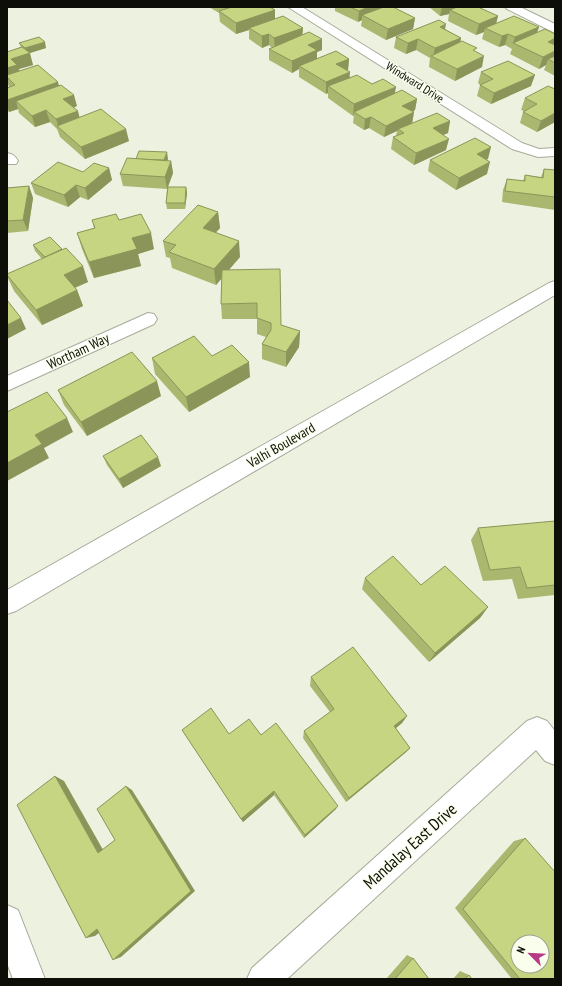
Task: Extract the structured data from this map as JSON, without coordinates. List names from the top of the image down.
{
  "streets": {
    "street": [
      "Windward Drive",
      "Wortham Way",
      "Valhi Boulevard",
      "Mandalay East Drive"
    ]
  },
  "north": "top left"
}
